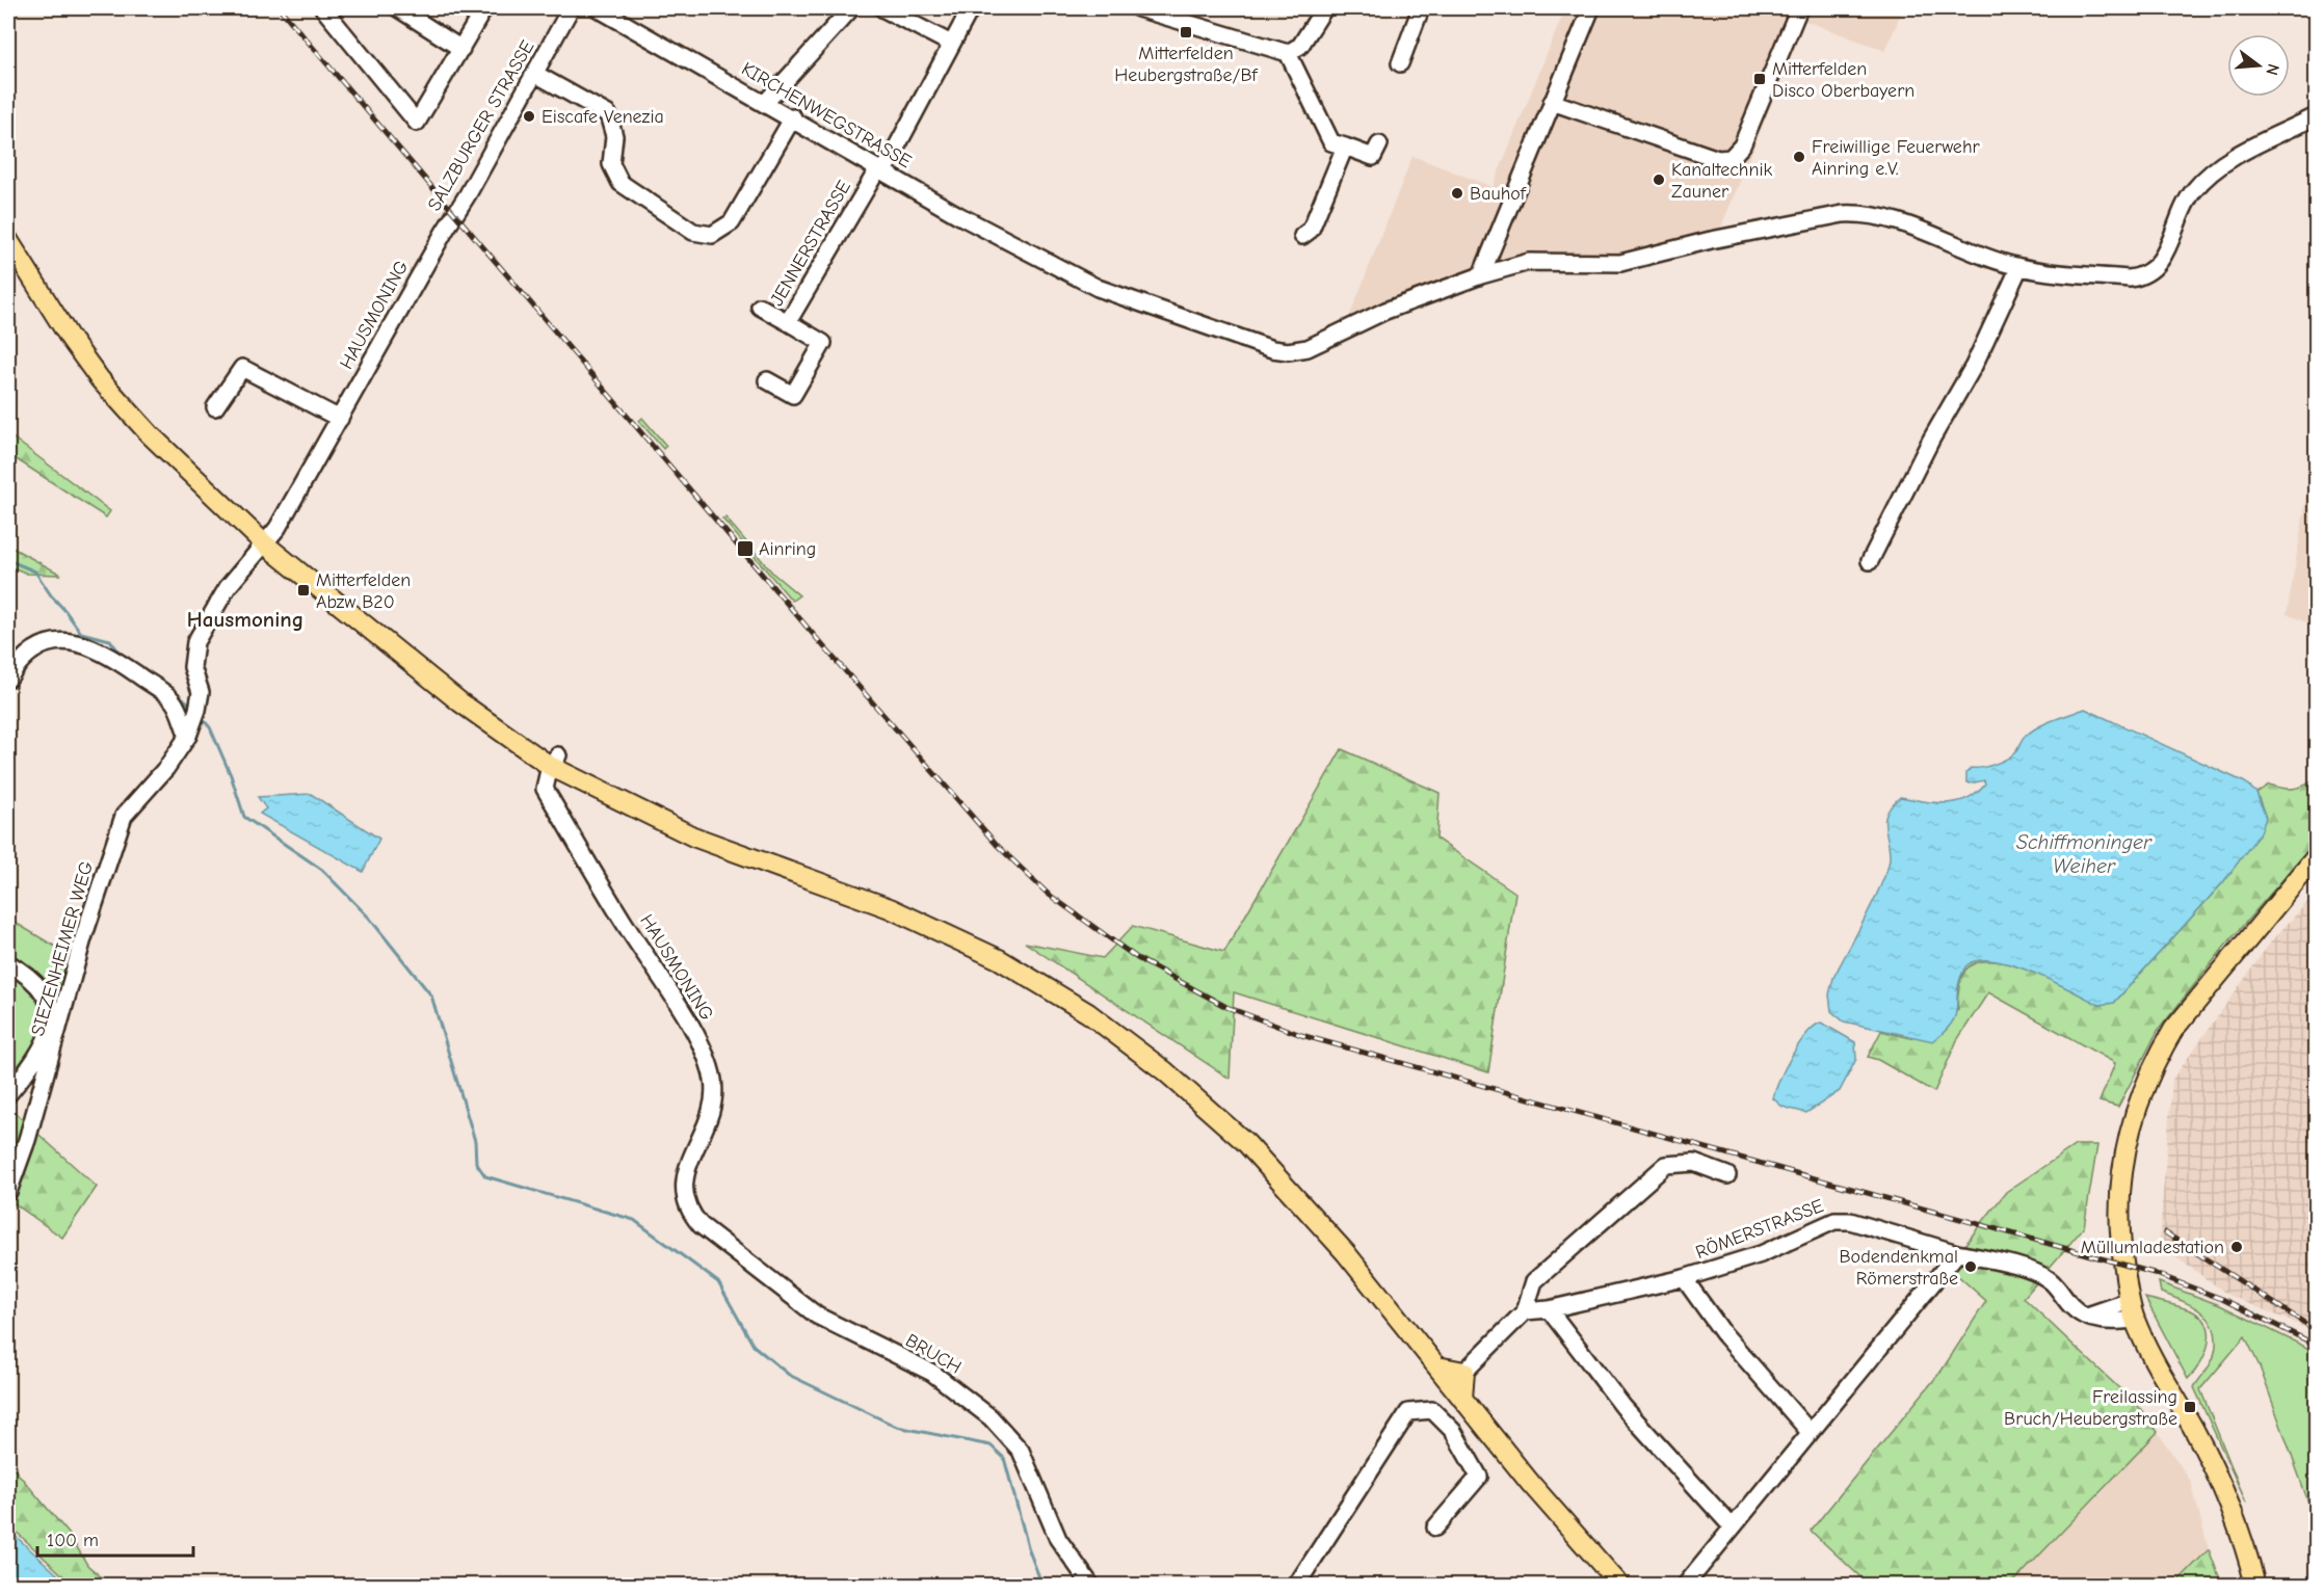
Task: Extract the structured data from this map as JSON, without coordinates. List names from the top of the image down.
{
  "streets": {
    "street": [
      "KIRCHENWEGSTRASSE",
      "SALZBURGER STRASSE",
      "JENNERSTRASSE",
      "HAUSMONING",
      "SIEZENHEIMER WEG",
      "RÖMERSTRASSE",
      "BRUCH"
    ]
  },
  "crossings": [
    ["KIRCHENWEGSTRASSE", "JENNERSTRASSE"],
    ["SALZBURGER STRASSE", "HAUSMONING"],
    ["HAUSMONING", "BRUCH"]
  ],
  "districts": ["Hausmoning"],
  "water": ["Schiffmoninger Weiher"],
  "places": {
    "transit": [
      "Mitterfelden Heubergstraße/Bf",
      "Mitterfelden Disco Oberbayern",
      "Ainring",
      "Mitterfelden Abzw B20",
      "Freilassing Bruch/Heubergstraße"
    ],
    "other": [
      "Eiscafe Venezia",
      "Freiwillige Feuerwehr Ainring e.V.",
      "Kanaltechnik Zauner",
      "Bauhof",
      "Müllumladestation",
      "Bodendenkmal Römerstraße"
    ]
  },
  "scale_bar": "100 m",
  "north": "right"
}
